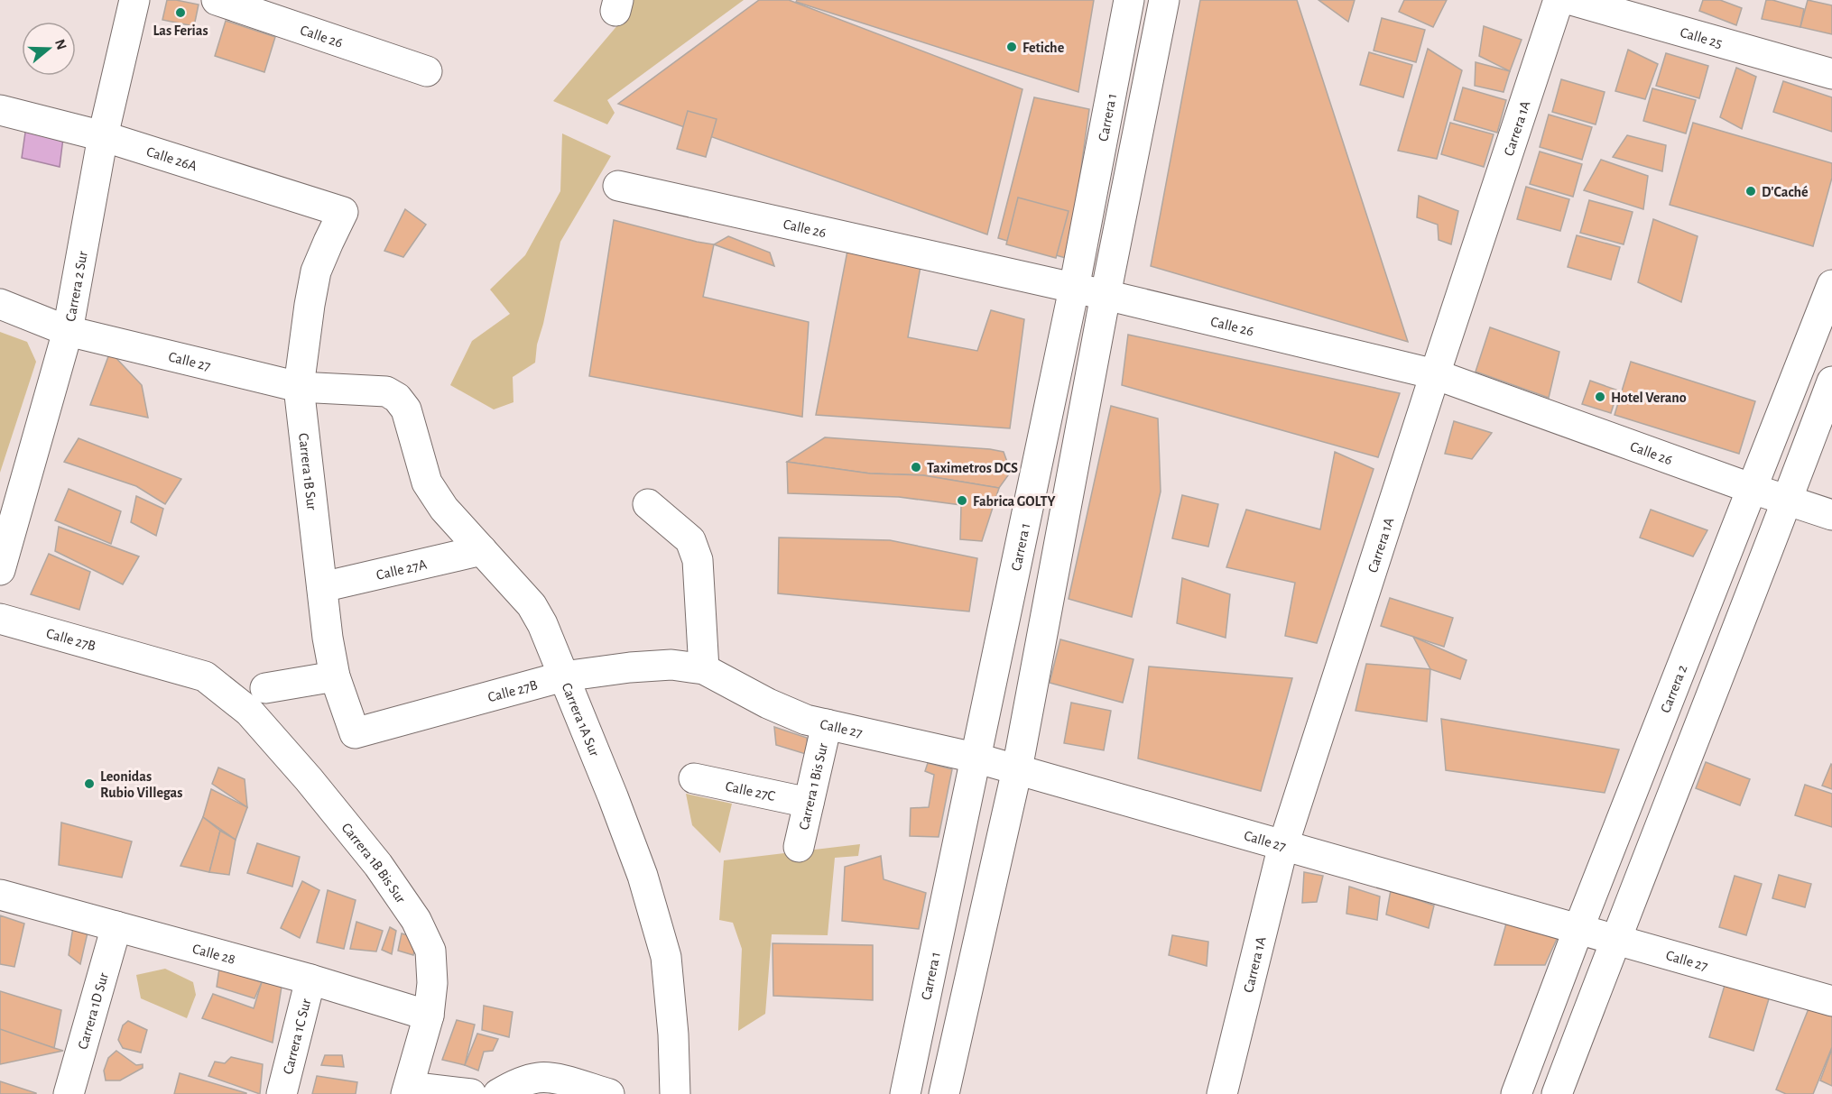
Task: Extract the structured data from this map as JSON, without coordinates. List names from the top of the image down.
{
  "streets": {
    "street": [
      "Calle 26",
      "Calle 25",
      "Carrera 1",
      "Carrera 1A",
      "Calle 26A",
      "Carrera 2 Sur",
      "Calle 27",
      "Carrera 1B Sur",
      "Calle 27A",
      "Calle 27B",
      "Carrera 2",
      "Carrera 1A Sur",
      "Carrera 1 Bis Sur",
      "Calle 27C",
      "Carrera 1B Bis Sur",
      "Calle 28",
      "Carrera 1D Sur",
      "Carrera 1C Sur"
    ]
  },
  "crossings": [
    ["Calle 26", "Carrera 1"],
    ["Calle 26", "Carrera 1A"],
    ["Calle 26", "Carrera 2"],
    ["Carrera 1", "Calle 27"],
    ["Carrera 1A", "Calle 27"],
    ["Calle 26A", "Carrera 2 Sur"],
    ["Calle 26A", "Carrera 1B Sur"],
    ["Carrera 2 Sur", "Calle 27"],
    ["Calle 27", "Carrera 1B Sur"],
    ["Calle 27", "Calle 27B"],
    ["Calle 27", "Carrera 2"],
    ["Calle 27", "Carrera 1A Sur"],
    ["Calle 27", "Carrera 1 Bis Sur"],
    ["Carrera 1B Sur", "Calle 27A"],
    ["Carrera 1B Sur", "Calle 27B"],
    ["Calle 27A", "Carrera 1A Sur"],
    ["Calle 27B", "Carrera 1A Sur"],
    ["Calle 27B", "Carrera 1B Bis Sur"],
    ["Carrera 1 Bis Sur", "Calle 27C"],
    ["Carrera 1B Bis Sur", "Calle 28"],
    ["Calle 28", "Carrera 1D Sur"],
    ["Calle 28", "Carrera 1C Sur"]
  ],
  "places": [
    "Las Ferias",
    "Fetiche",
    "D'Caché",
    "Hotel Verano",
    "Taximetros DCS",
    "Fabrica GOLTY",
    "Leonidas Rubio Villegas"
  ],
  "north": "right"
}
